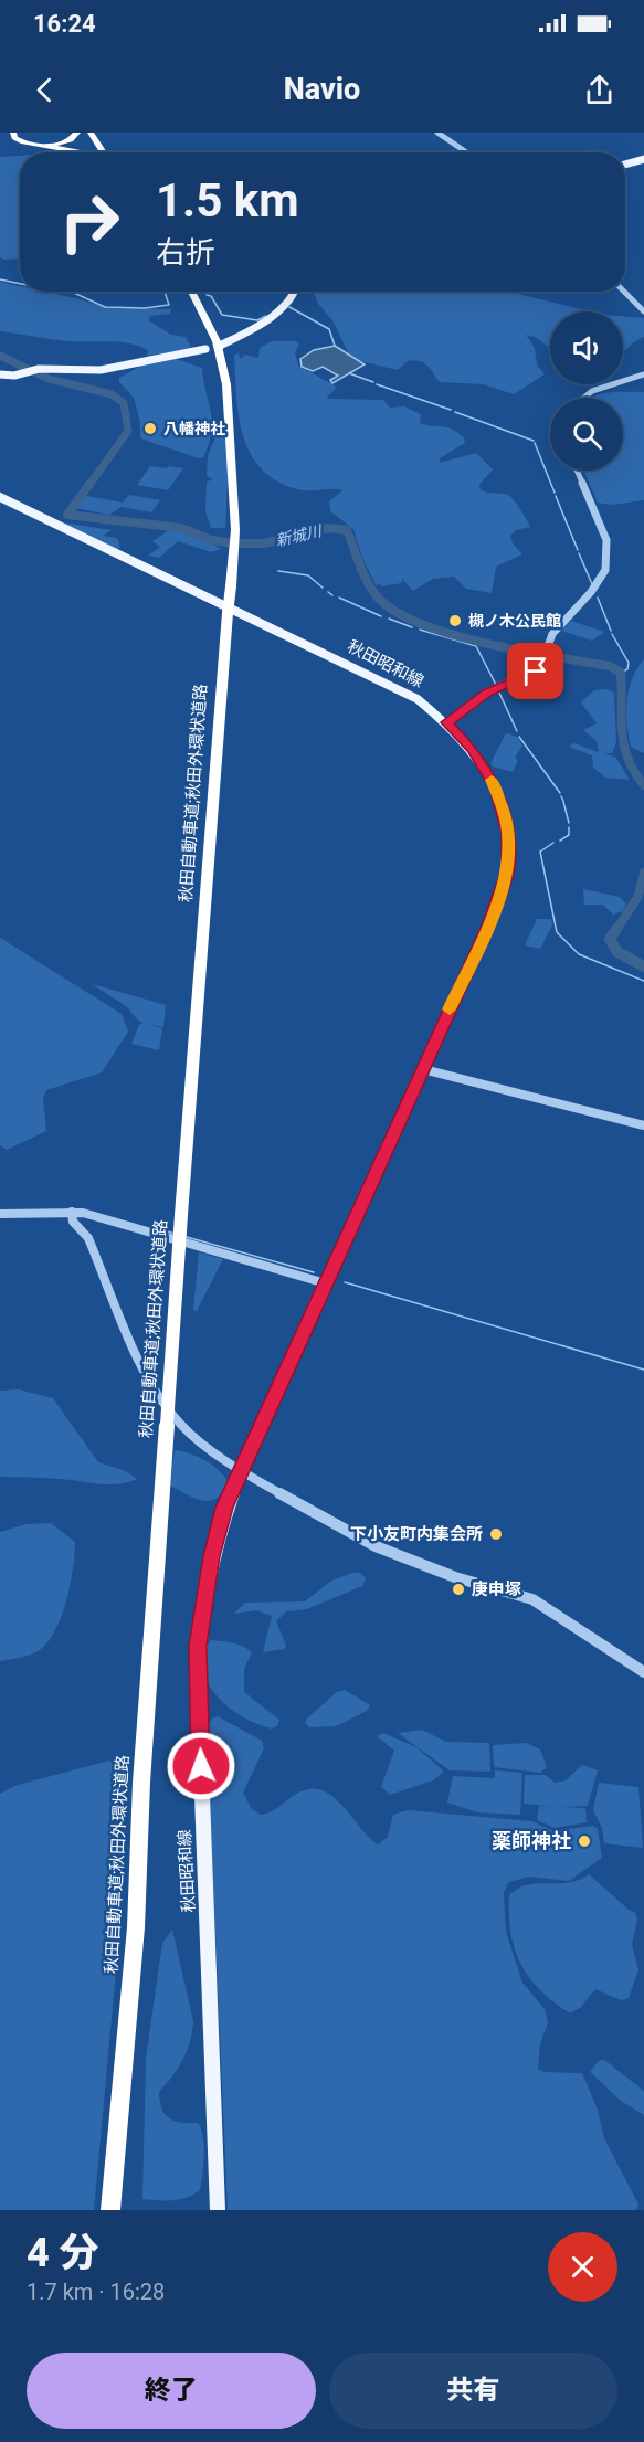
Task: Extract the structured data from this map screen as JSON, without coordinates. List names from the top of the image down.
{
  "streets": {
    "highway": ["秋田自動車道;秋田外環状道路"],
    "main road": ["秋田昭和線"]
  },
  "water": ["新城川"],
  "places": [
    "八幡神社",
    "槻ノ木公民館",
    "下小友町内集会所",
    "庚申塚",
    "薬師神社"
  ],
  "page": {
    "status": "16:24",
    "header": "Navio",
    "turn": ["1.5 km", "右折"],
    "heading": ["4 分", "1.7 km · 16:28"],
    "buttons": ["終了", "共有"]
  }
}
